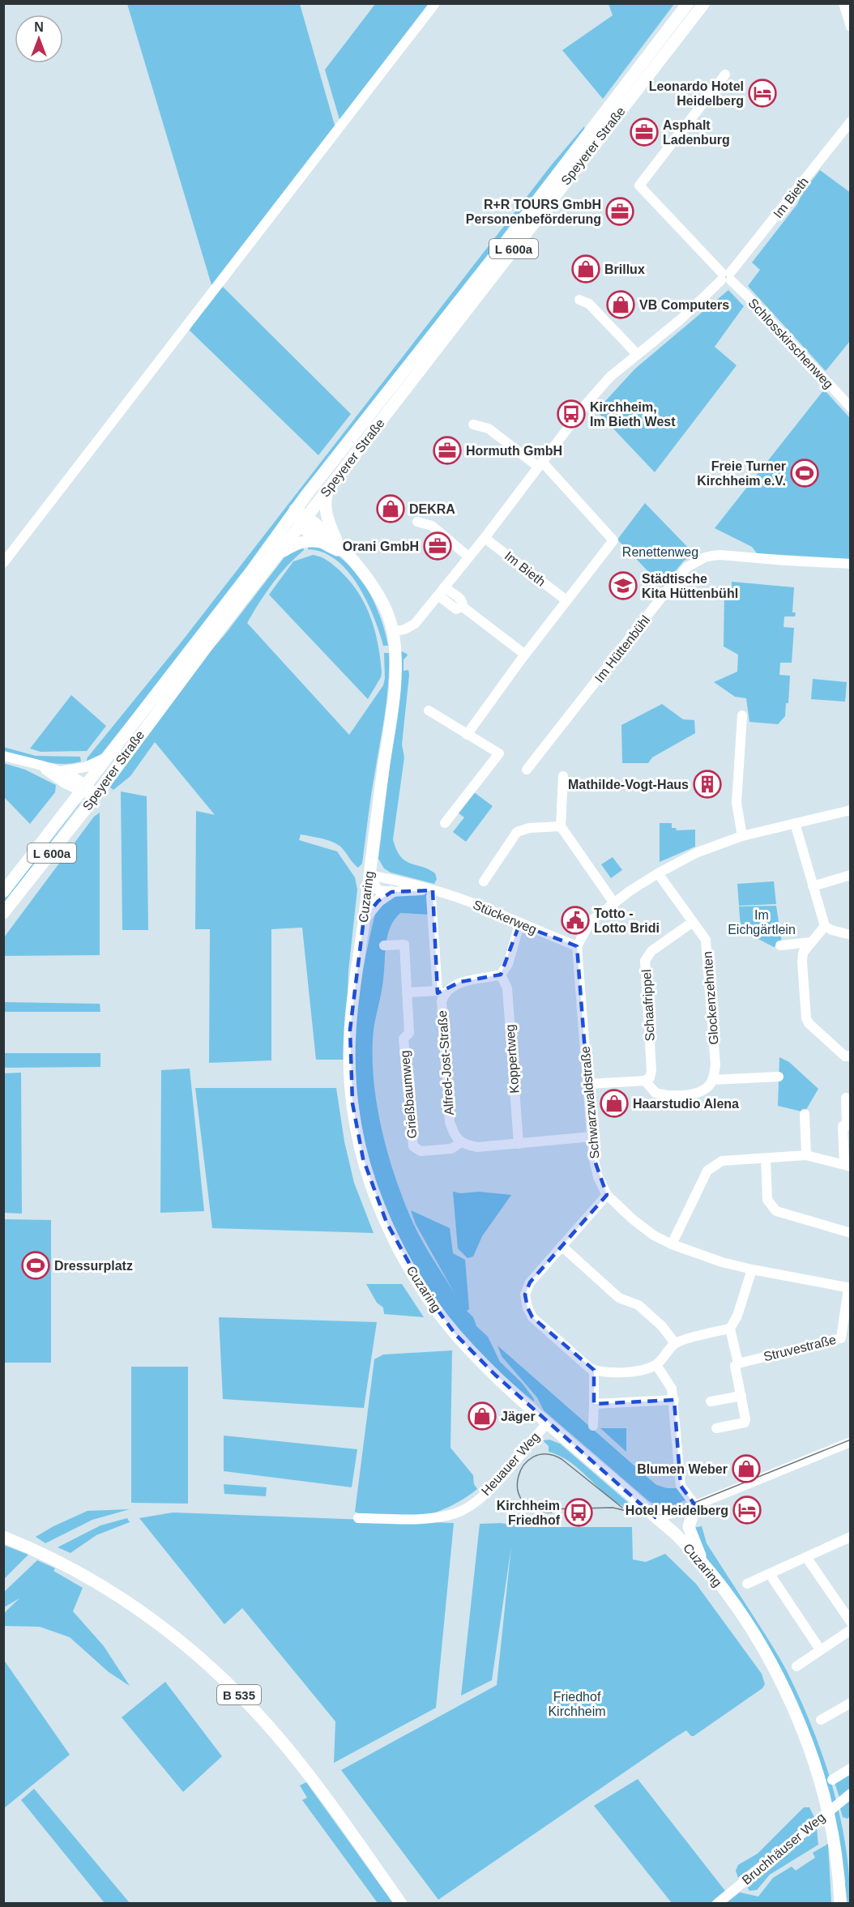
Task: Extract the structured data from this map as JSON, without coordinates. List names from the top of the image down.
{
  "streets": {
    "main road": [
      "Speyerer Straße",
      "L 600a",
      "Cuzaring",
      "B 535"
    ],
    "street": [
      "Im Bieth",
      "Schlosskirschenweg",
      "Im Hüttenbühl",
      "Stückerweg",
      "Glockenzehnten",
      "Schaafrippel",
      "Koppertweg",
      "Alfred-Jost-Straße",
      "Grießbaumweg",
      "Schwarzwaldstraße",
      "Struvestraße",
      "Heuauer Weg",
      "Bruchhäuser Weg"
    ]
  },
  "crossings": [
    ["Speyerer Straße", "Cuzaring"],
    ["Im Bieth", "Schlosskirschenweg"],
    ["Im Bieth", "Cuzaring"],
    ["Cuzaring", "Stückerweg"],
    ["Cuzaring", "Heuauer Weg"],
    ["Stückerweg", "Alfred-Jost-Straße"],
    ["Stückerweg", "Schwarzwaldstraße"],
    ["Glockenzehnten", "Schaafrippel"],
    ["Koppertweg", "Alfred-Jost-Straße"],
    ["Alfred-Jost-Straße", "Grießbaumweg"],
    ["Schwarzwaldstraße", "Struvestraße"]
  ],
  "parks": ["Renettenweg", "Im Eichgärtlein", "Friedhof Kirchheim"],
  "places": {
    "hotel": ["Leonardo Hotel Heidelberg", "Hotel Heidelberg"],
    "office": [
      "Asphalt Ladenburg",
      "R+R TOURS GmbH Personenbeförderung",
      "Hormuth GmbH",
      "Orani GmbH"
    ],
    "shop": [
      "Brillux",
      "VB Computers",
      "DEKRA",
      "Haarstudio Alena",
      "Jäger",
      "Blumen Weber"
    ],
    "bus stop": ["Kirchheim, Im Bieth West", "Kirchheim Friedhof"],
    "sports": ["Freie Turner Kirchheim e.V.", "Dressurplatz"],
    "school or university": ["Städtische Kita Hüttenbühl"],
    "building": ["Mathilde-Vogt-Haus"],
    "public building": ["Totto - Lotto Bridi"]
  },
  "north": "top"
}
